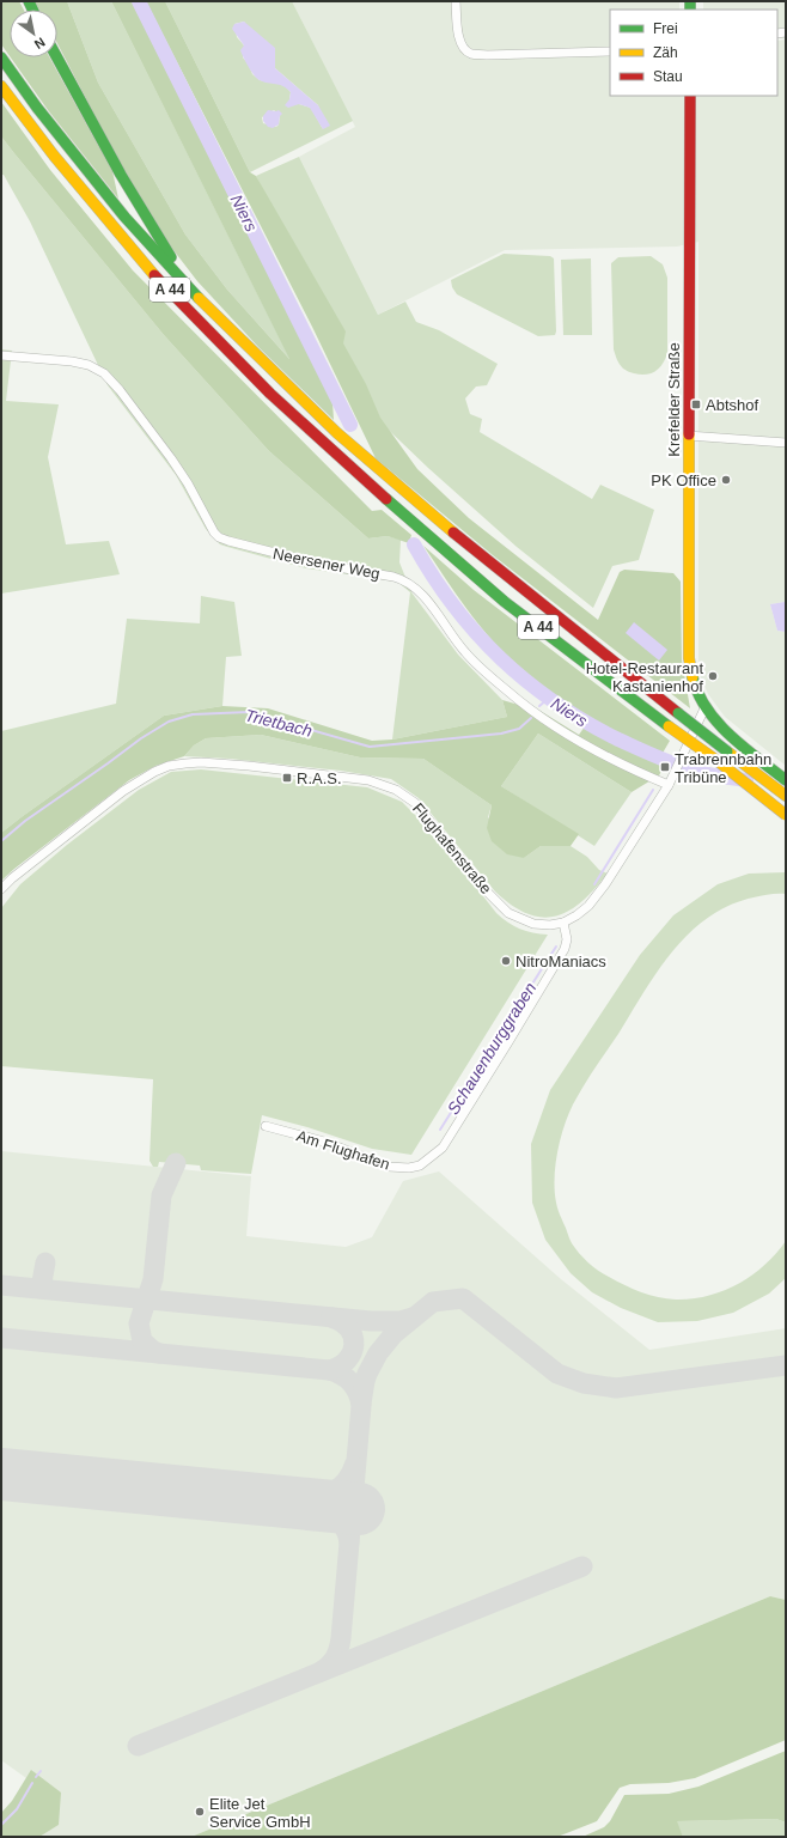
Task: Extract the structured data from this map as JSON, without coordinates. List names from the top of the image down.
{
  "streets": {
    "main road": ["A 44", "Krefelder Straße"],
    "street": ["Neersener Weg", "Flughafenstraße", "Am Flughafen"]
  },
  "crossings": [
    ["Krefelder Straße", "Flughafenstraße"],
    ["Neersener Weg", "Flughafenstraße"],
    ["Flughafenstraße", "Am Flughafen"]
  ],
  "water": ["Niers", "Trietbach", "Schauenburggraben"],
  "places": {
    "transit": ["Abtshof", "Trabrennbahn Tribüne", "R.A.S."],
    "other": [
      "PK Office",
      "Hotel-Restaurant Kastanienhof",
      "NitroManiacs",
      "Elite Jet Service GmbH"
    ]
  },
  "legend": ["Frei", "Zäh", "Stau"],
  "north": "bottom right"
}
